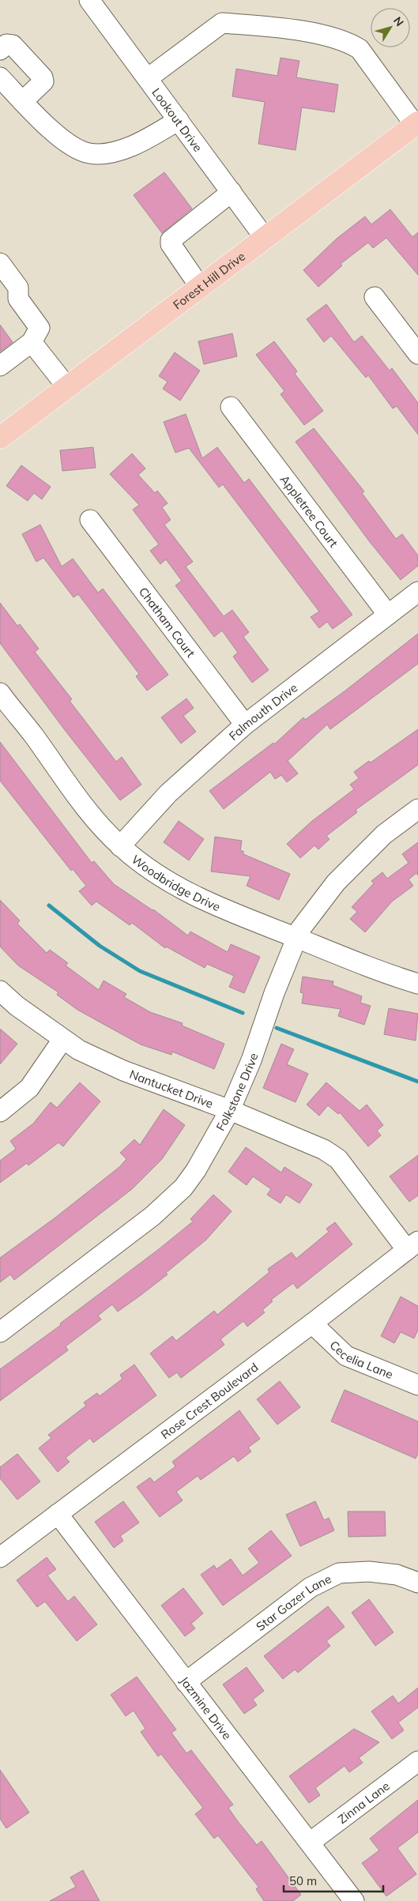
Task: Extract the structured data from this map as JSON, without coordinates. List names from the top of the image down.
{
  "streets": {
    "main road": ["Forest Hill Drive"],
    "street": [
      "Lookout Drive",
      "Appletree Court",
      "Chatham Court",
      "Falmouth Drive",
      "Woodbridge Drive",
      "Nantucket Drive",
      "Folkstone Drive",
      "Cecelia Lane",
      "Rose Crest Boulevard",
      "Star Gazer Lane",
      "Jazmine Drive",
      "Zinna Lane"
    ]
  },
  "crossings": [
    ["Lookout Drive", "Forest Hill Drive"],
    ["Appletree Court", "Falmouth Drive"],
    ["Chatham Court", "Falmouth Drive"],
    ["Falmouth Drive", "Woodbridge Drive"],
    ["Woodbridge Drive", "Folkstone Drive"],
    ["Nantucket Drive", "Folkstone Drive"],
    ["Nantucket Drive", "Rose Crest Boulevard"],
    ["Cecelia Lane", "Rose Crest Boulevard"],
    ["Rose Crest Boulevard", "Jazmine Drive"],
    ["Star Gazer Lane", "Jazmine Drive"],
    ["Jazmine Drive", "Zinna Lane"]
  ],
  "scale_bar": "50 m",
  "north": "top right"
}
